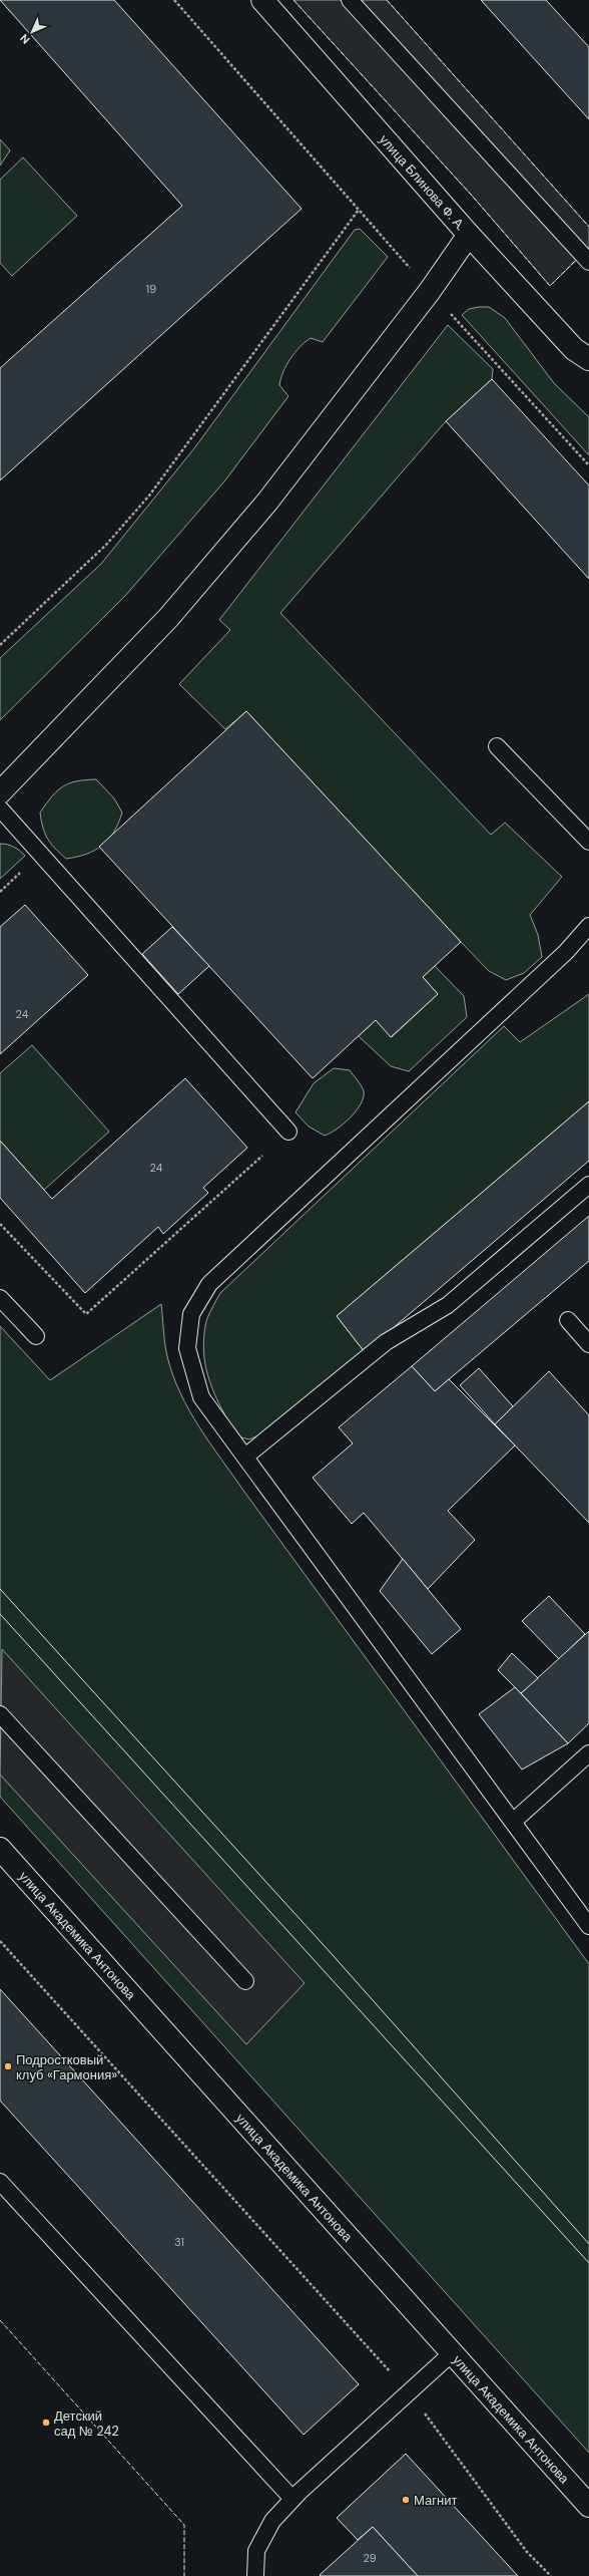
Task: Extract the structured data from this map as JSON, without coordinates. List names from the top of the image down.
{
  "streets": {
    "street": ["улица Блинова Ф. А.", "улица Академика Антонова"]
  },
  "places": ["Подростковый клуб «Гармония»", "Детский сад № 242", "Магнит"],
  "house_numbers": [
    "19",
    "24",
    "24",
    "31",
    "29"
  ],
  "north": "bottom left"
}
